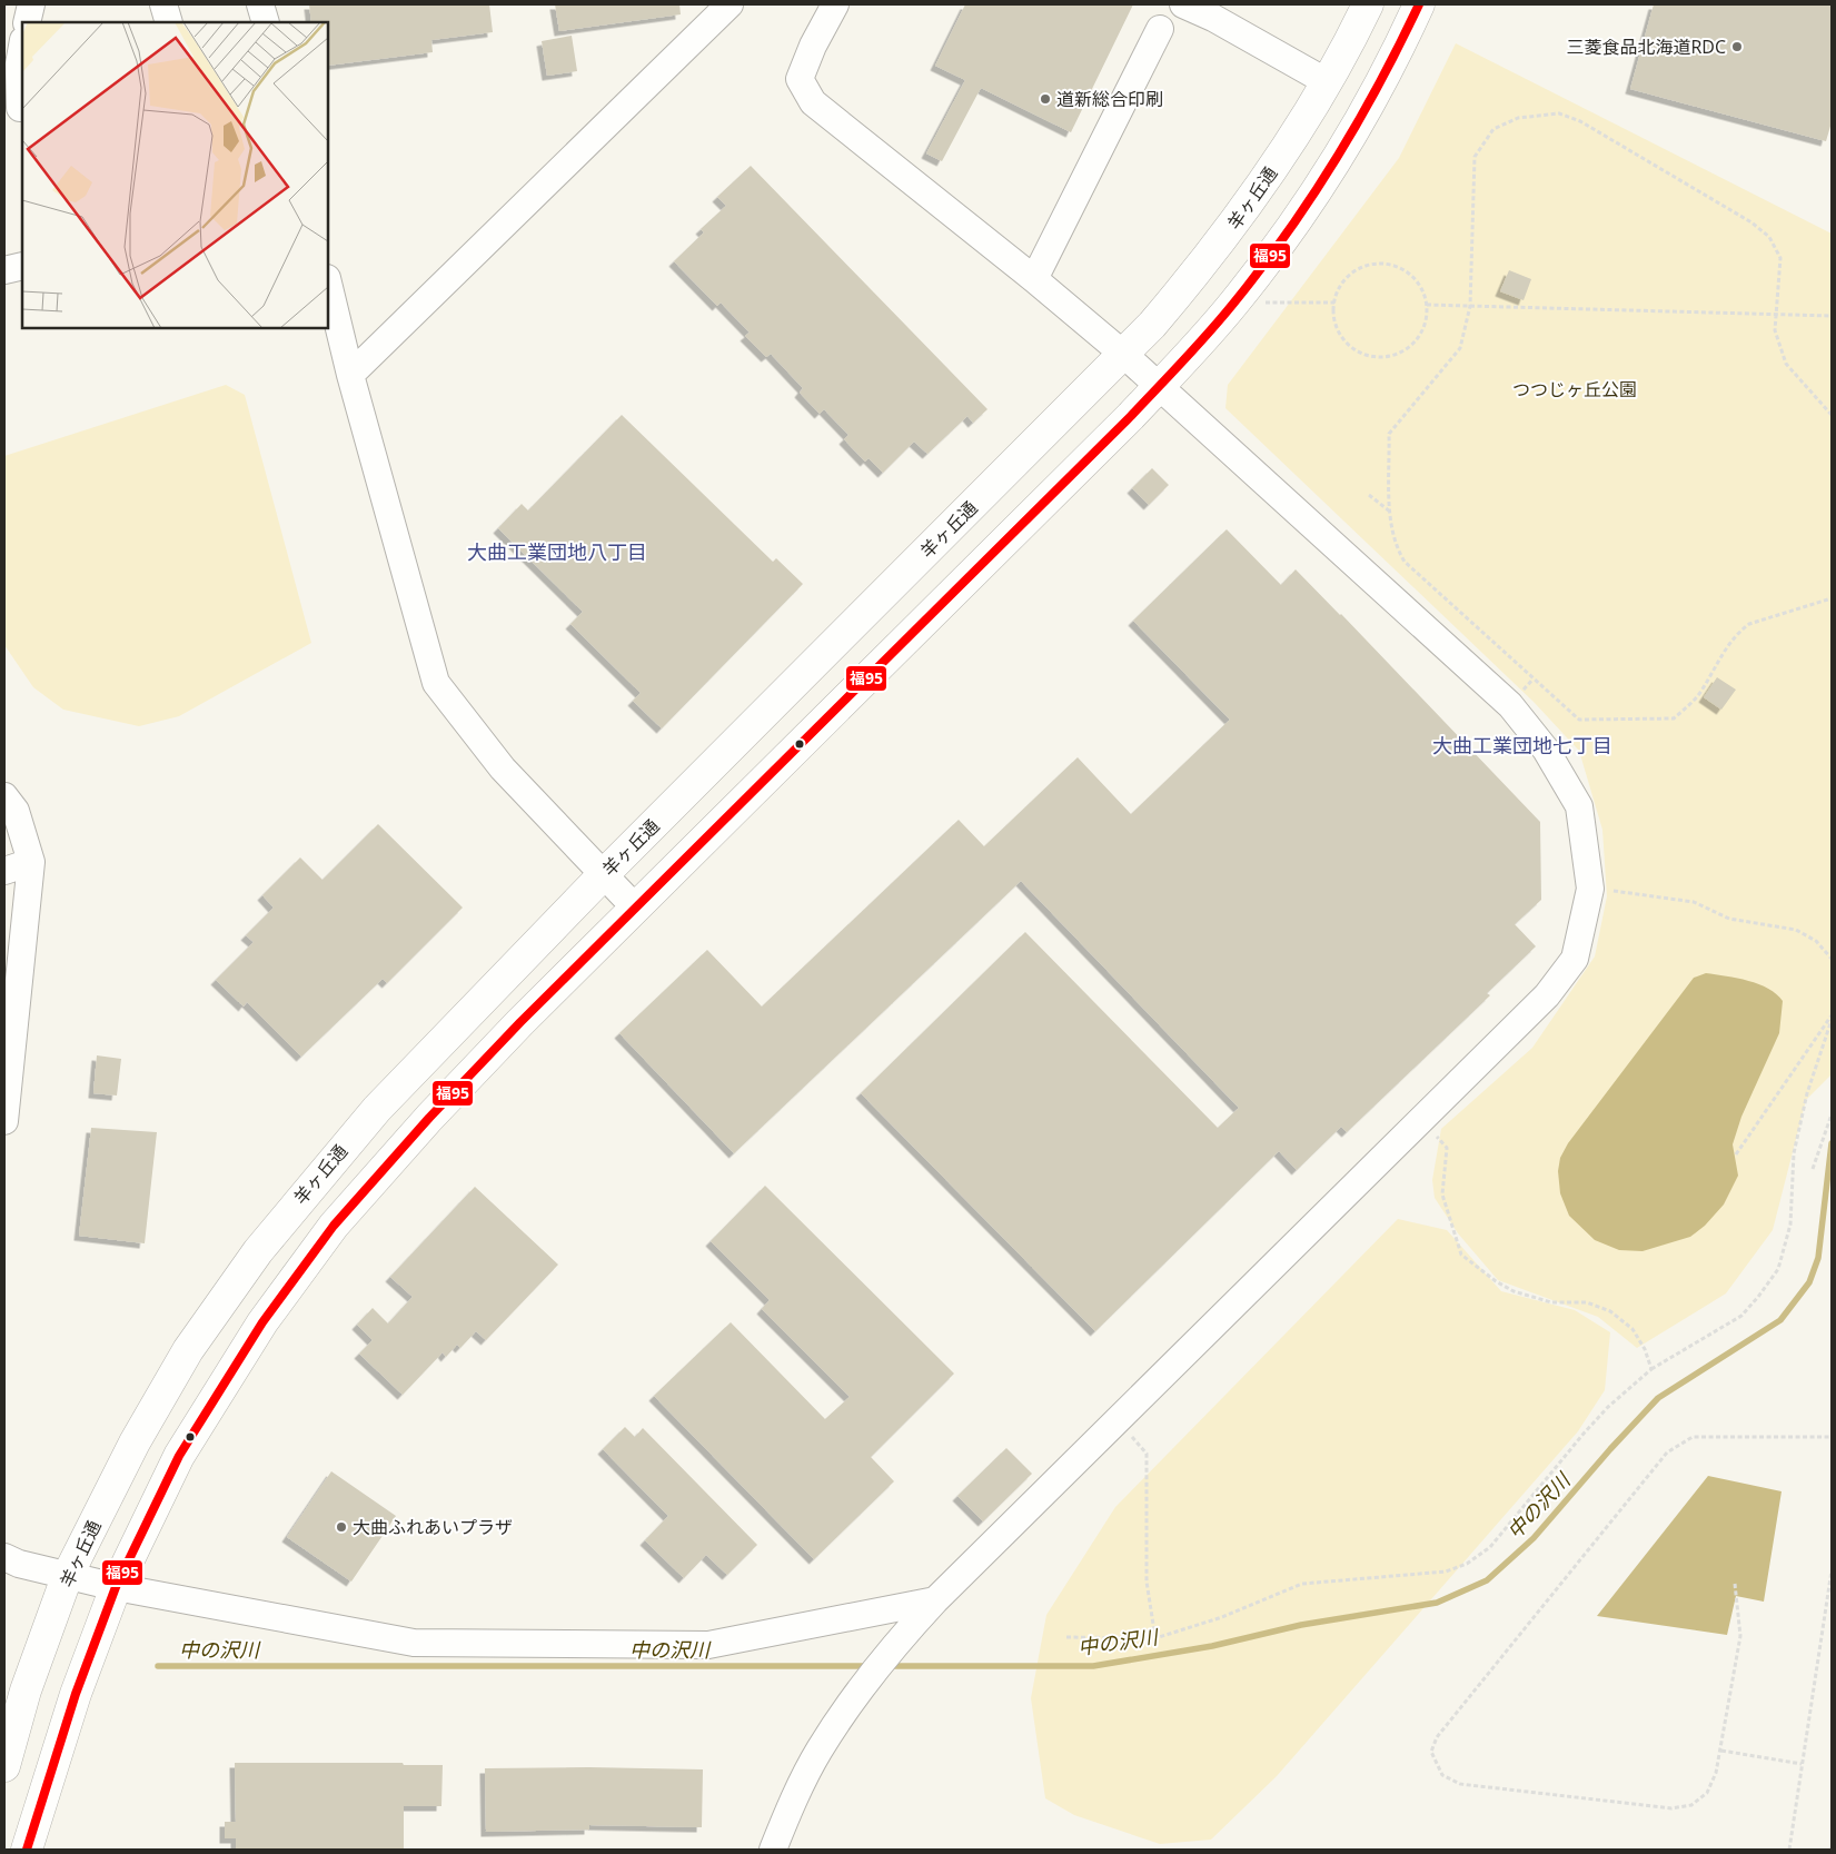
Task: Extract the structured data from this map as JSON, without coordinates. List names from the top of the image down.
{
  "streets": {
    "main road": ["羊ヶ丘通"]
  },
  "districts": ["大曲工業団地八丁目", "大曲工業団地七丁目"],
  "water": ["中の沢川"],
  "parks": ["つつじヶ丘公園"],
  "places": ["三菱食品北海道RDC", "道新総合印刷", "大曲ふれあいプラザ"],
  "lines": ["transit line 福95"]
}
